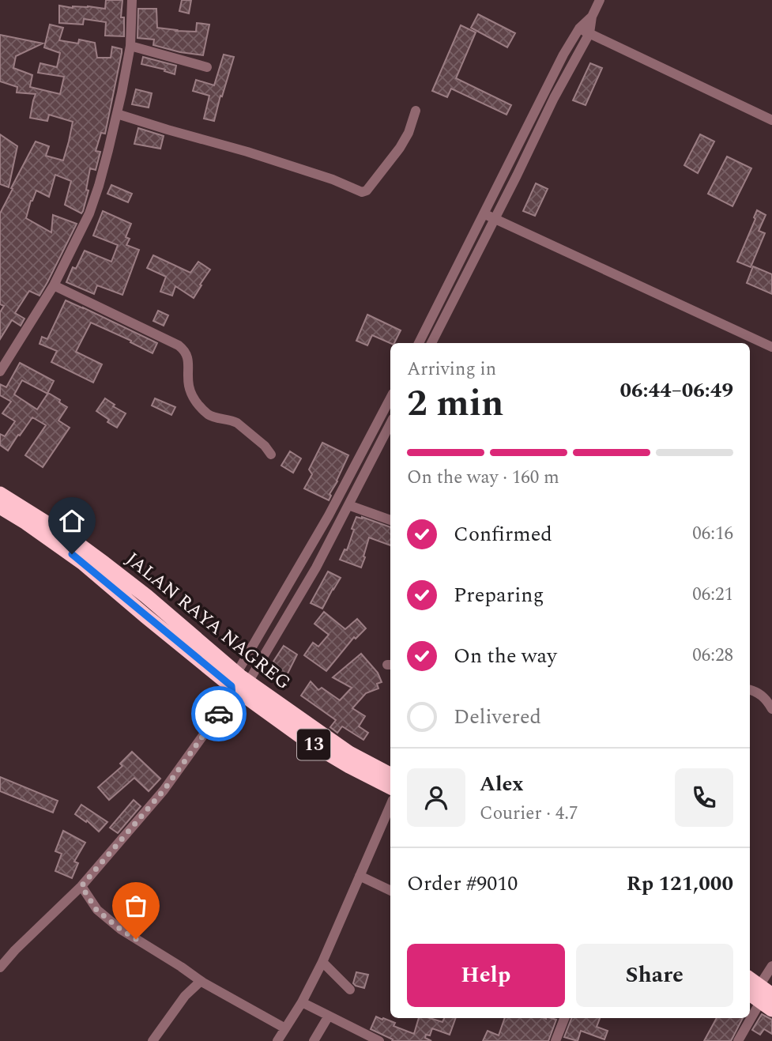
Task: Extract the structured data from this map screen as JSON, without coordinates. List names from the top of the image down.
{
  "streets": {
    "highway": ["JALAN RAYA NAGREG", "13"]
  },
  "page": {
    "heading": ["2 min", "Arriving in", "06:44–06:49"],
    "panel": [
      "Alex",
      "Courier · 4.7",
      "Order #9010",
      "Rp 121,000"
    ],
    "bar": "On the way · 160 m",
    "list": [
      ["Confirmed", "06:16"],
      ["Preparing", "06:21"],
      ["On the way", "06:28"],
      "Delivered"
    ],
    "buttons": ["Help", "Share"]
  }
}
